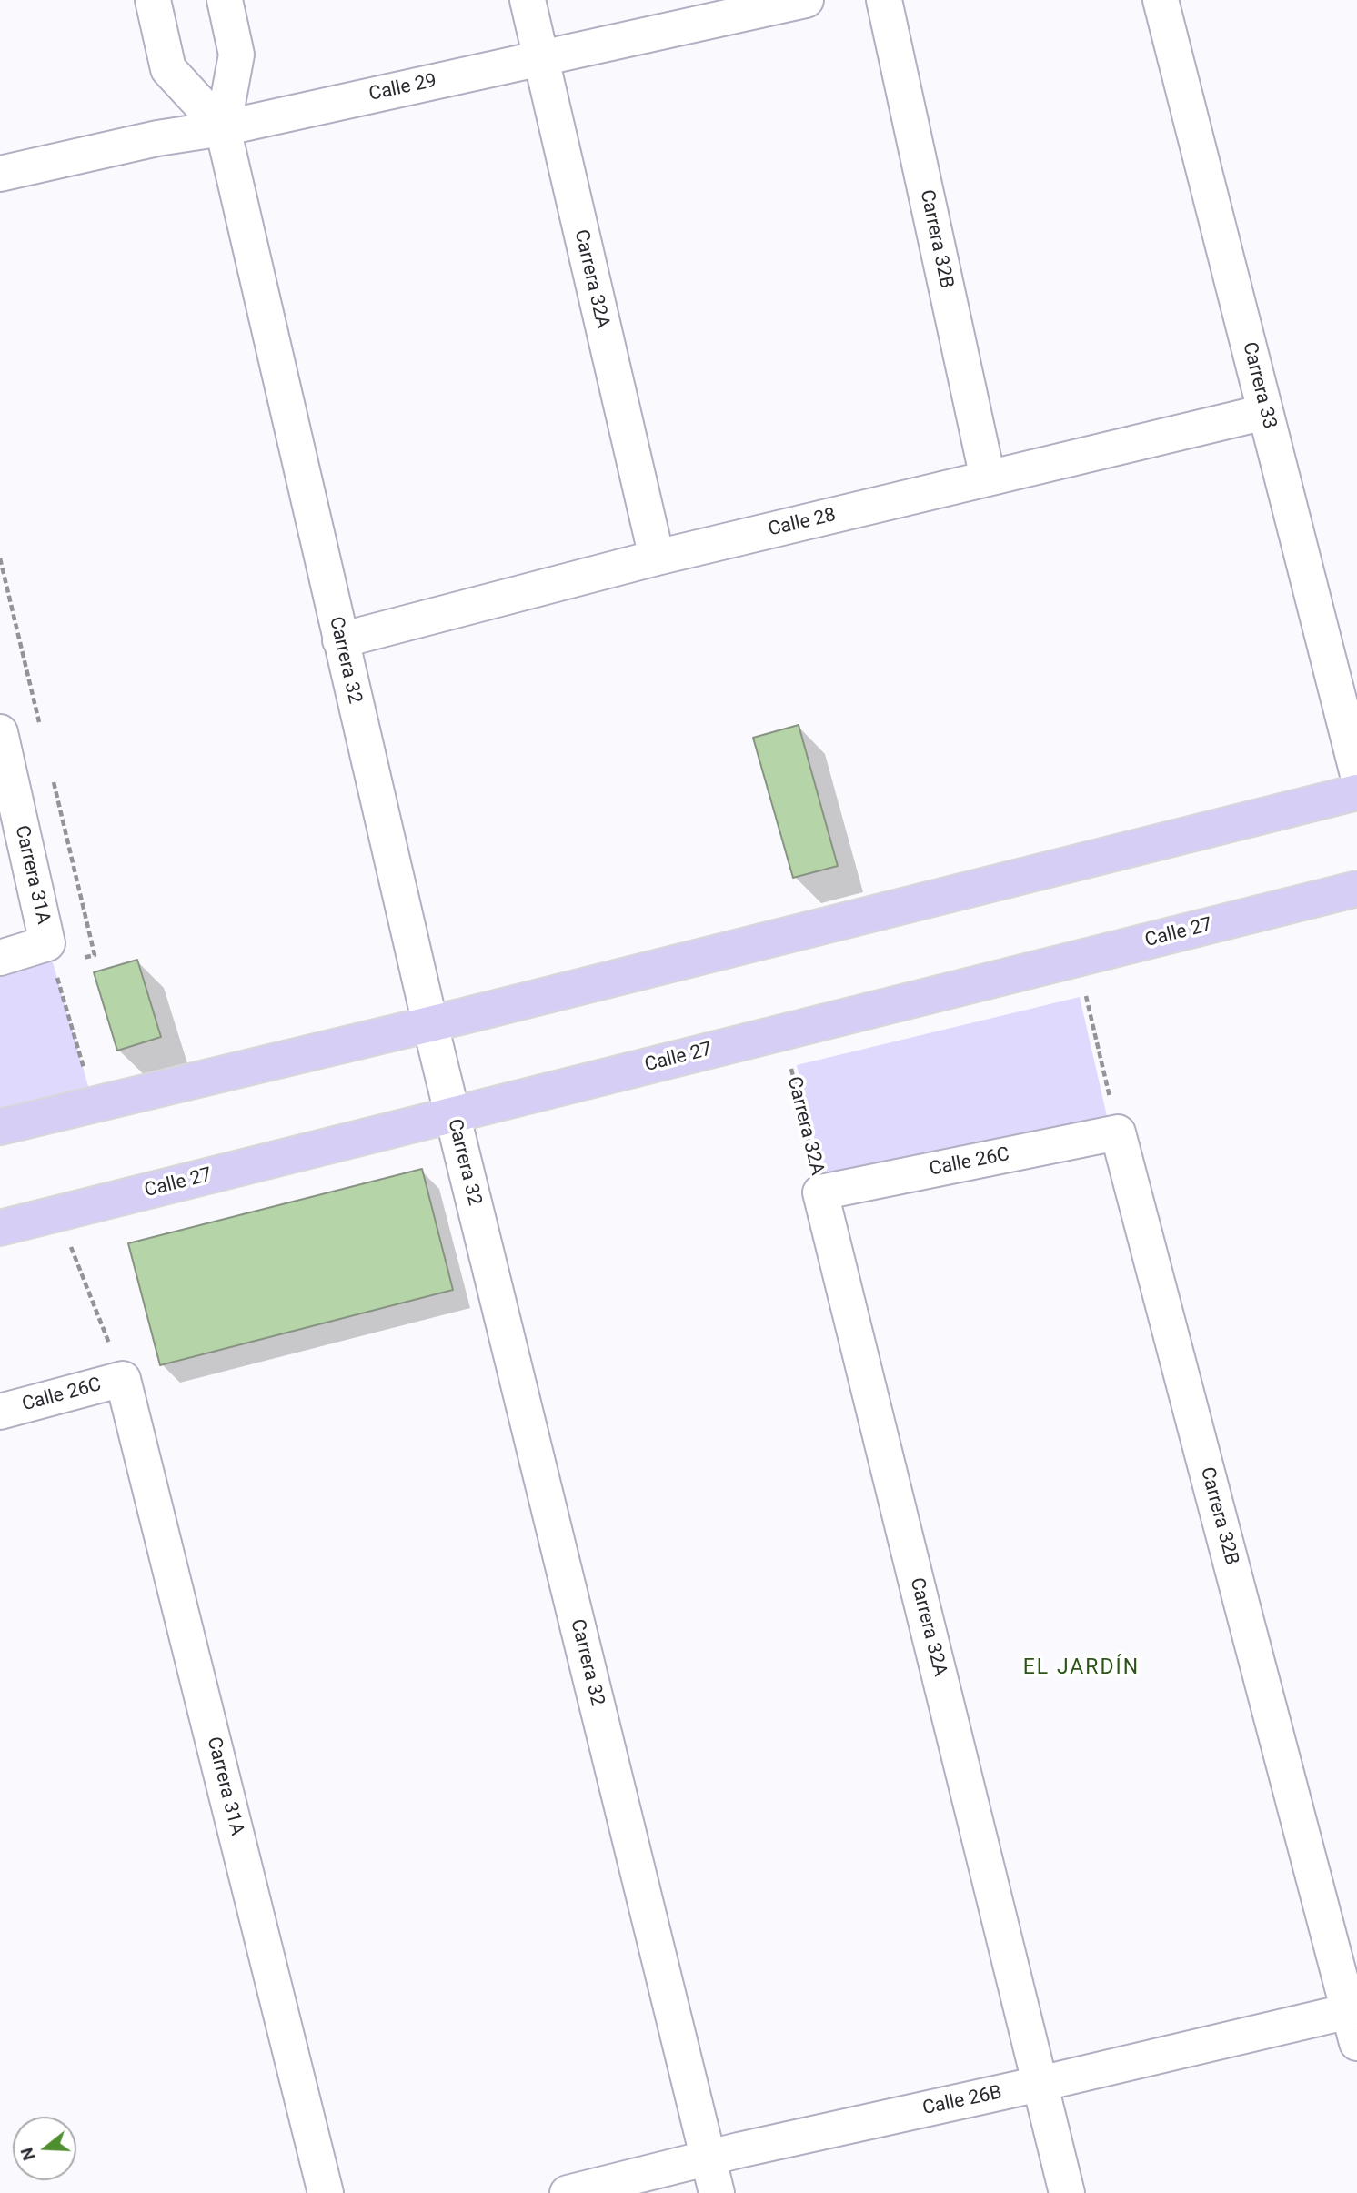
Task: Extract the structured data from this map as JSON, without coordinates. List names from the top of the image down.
{
  "streets": {
    "main road": ["Calle 27"],
    "street": [
      "Calle 29",
      "Carrera 32B",
      "Carrera 32A",
      "Carrera 33",
      "Calle 28",
      "Carrera 32",
      "Carrera 31A",
      "Calle 26C",
      "Calle 26B"
    ]
  },
  "crossings": [
    ["Calle 29", "Carrera 32A"],
    ["Calle 29", "Carrera 32"],
    ["Carrera 32B", "Calle 28"],
    ["Carrera 32B", "Calle 26C"],
    ["Carrera 32B", "Calle 26B"],
    ["Carrera 32A", "Calle 28"],
    ["Carrera 32A", "Calle 26C"],
    ["Carrera 32A", "Calle 26B"],
    ["Carrera 33", "Calle 28"],
    ["Calle 28", "Carrera 32"],
    ["Carrera 32", "Calle 27"],
    ["Carrera 32", "Calle 26B"],
    ["Carrera 31A", "Calle 26C"]
  ],
  "districts": ["EL JARDÍN"],
  "north": "left"
}
